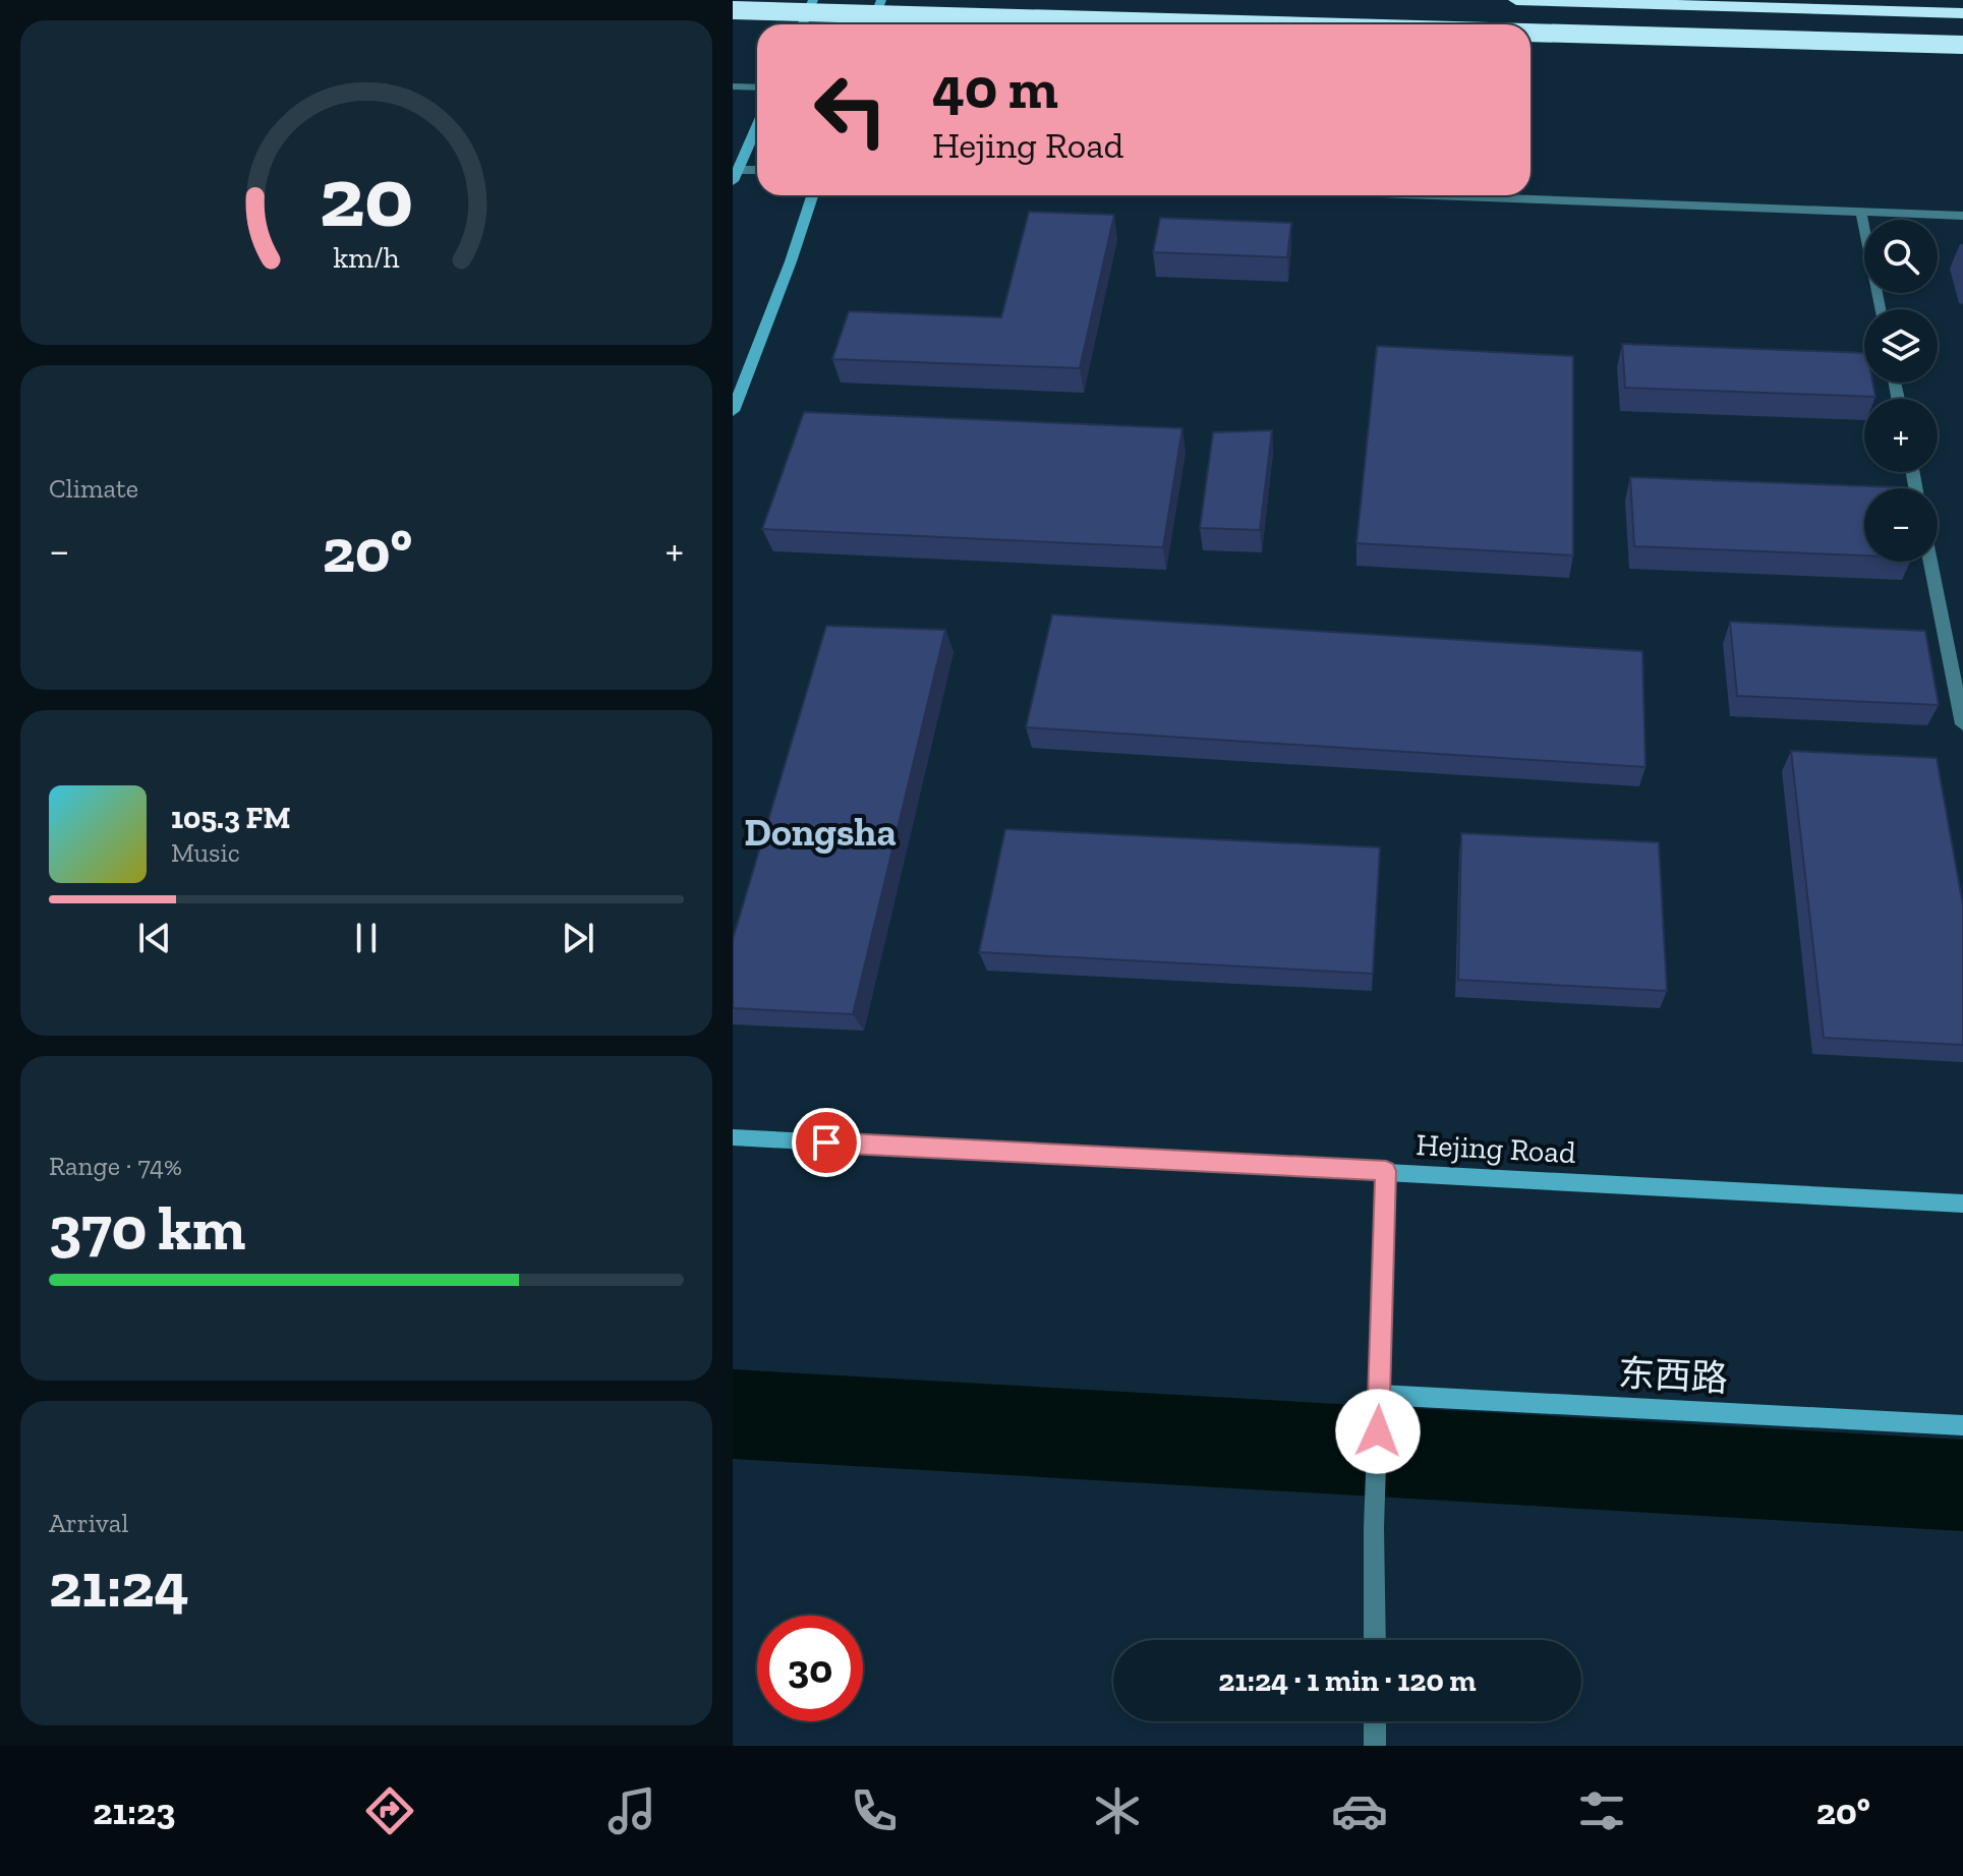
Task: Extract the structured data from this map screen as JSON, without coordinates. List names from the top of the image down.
{
  "streets": {
    "street": ["Hejing Road", "东西路"]
  },
  "districts": ["Dongsha"],
  "page": {
    "turn": ["40 m", "Hejing Road"],
    "map_buttons": ["+", "−"],
    "tile": [
      "Climate",
      ["Range · 74%", "370 km"],
      ["Arrival", "21:24"]
    ],
    "heat": ["−", "20°", "+"],
    "song": ["105.3 FM", "Music"],
    "limit": "30",
    "trip": "21:24 · 1 min · 120 m",
    "tabs": ["21:23", "20°"],
    "gauge": ["20", "km/h"]
  }
}
